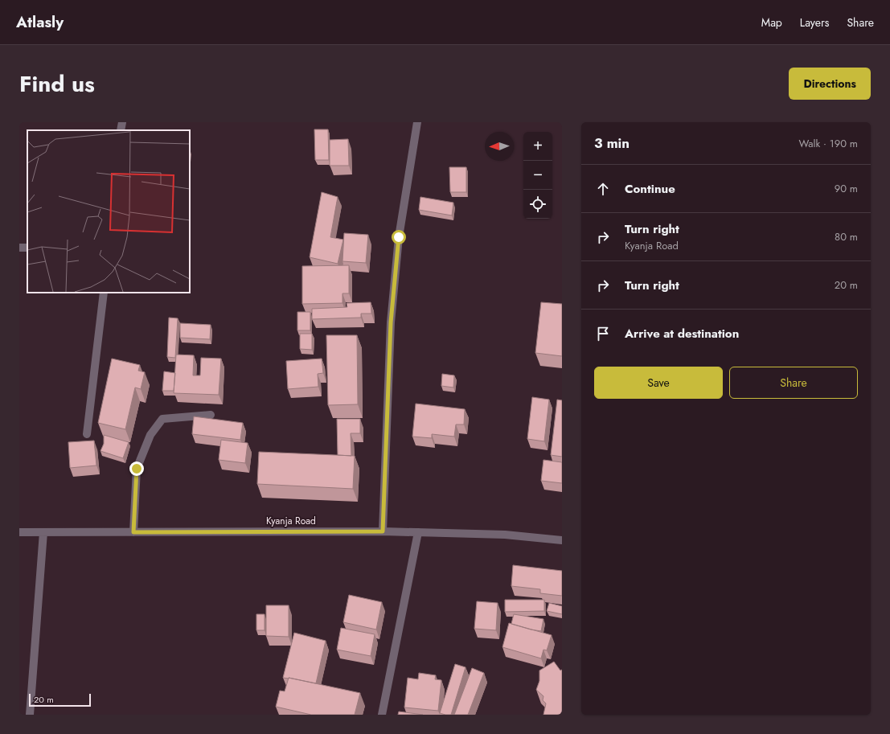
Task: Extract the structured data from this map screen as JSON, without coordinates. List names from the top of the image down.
{
  "streets": {
    "street": ["Kyanja Road"]
  },
  "scale_bar": "20 m",
  "north": "left",
  "page": {
    "header": "Atlasly",
    "nav": ["Map", "Layers", "Share"],
    "title": "Find us",
    "buttons": [
      "Directions",
      ["Save", "Share"]
    ],
    "heading": ["3 min", "Walk · 190 m"],
    "map_buttons": ["+", "−"],
    "list": [
      ["Continue", "90 m"],
      ["Turn right", "Kyanja Road", "80 m"],
      ["Turn right", "20 m"],
      "Arrive at destination"
    ],
    "scale": "20 m"
  }
}
